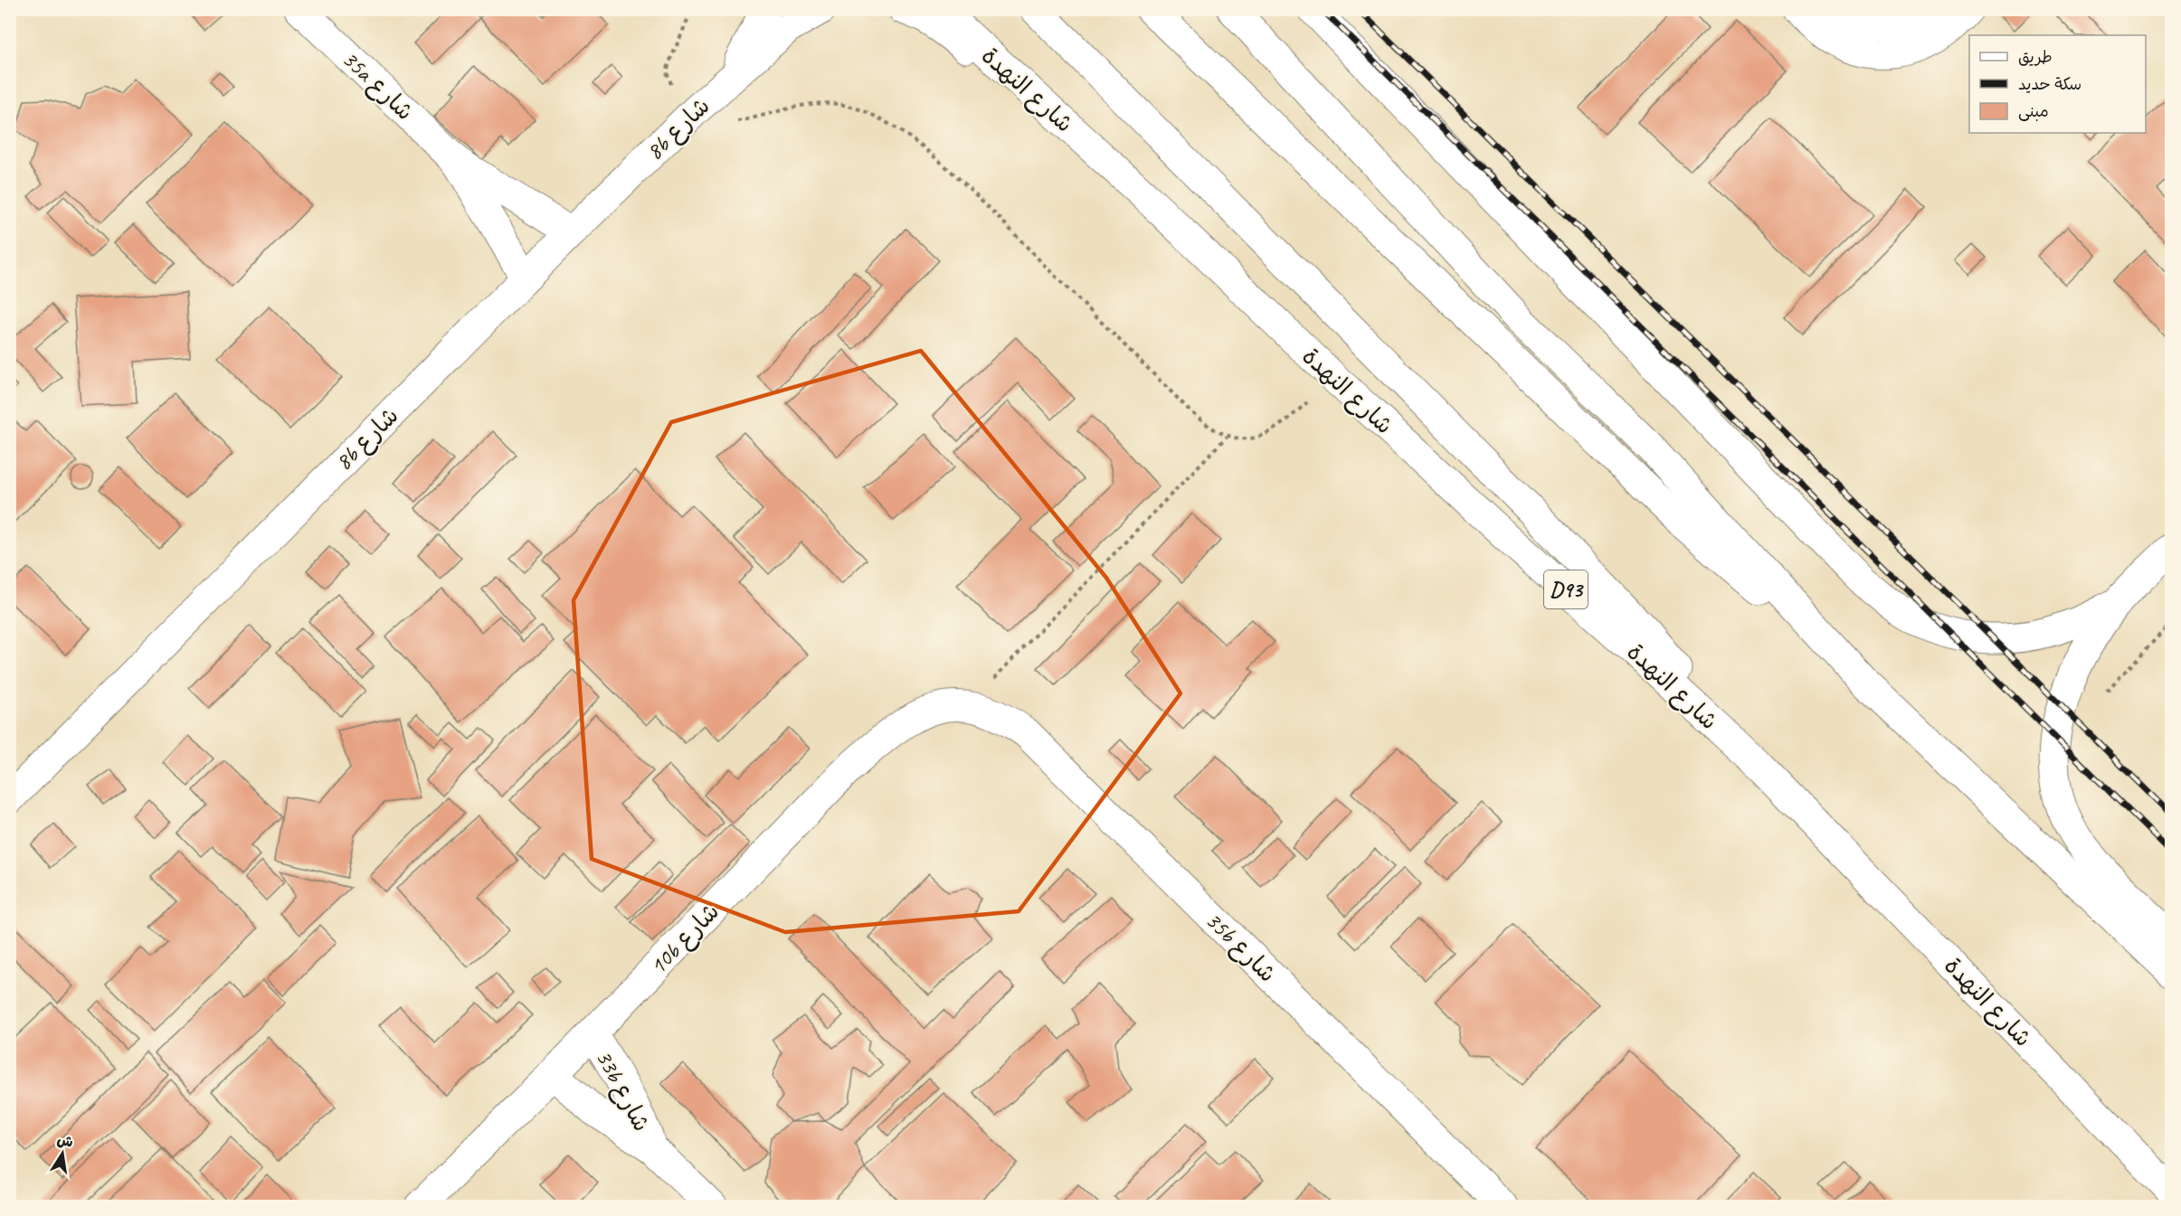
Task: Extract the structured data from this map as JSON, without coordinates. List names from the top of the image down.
{
  "streets": {
    "street": [
      "35a شارع",
      "شارع النهدة",
      "8b شارع",
      "D93",
      "10b شارع",
      "35b شارع",
      "33b شارع"
    ]
  },
  "crossings": [
    ["35a شارع", "8b شارع"],
    ["10b شارع", "35b شارع"],
    ["10b شارع", "33b شارع"]
  ],
  "legend": ["طريق", "سكة حديد", "مبنى"],
  "north": "top"
}
